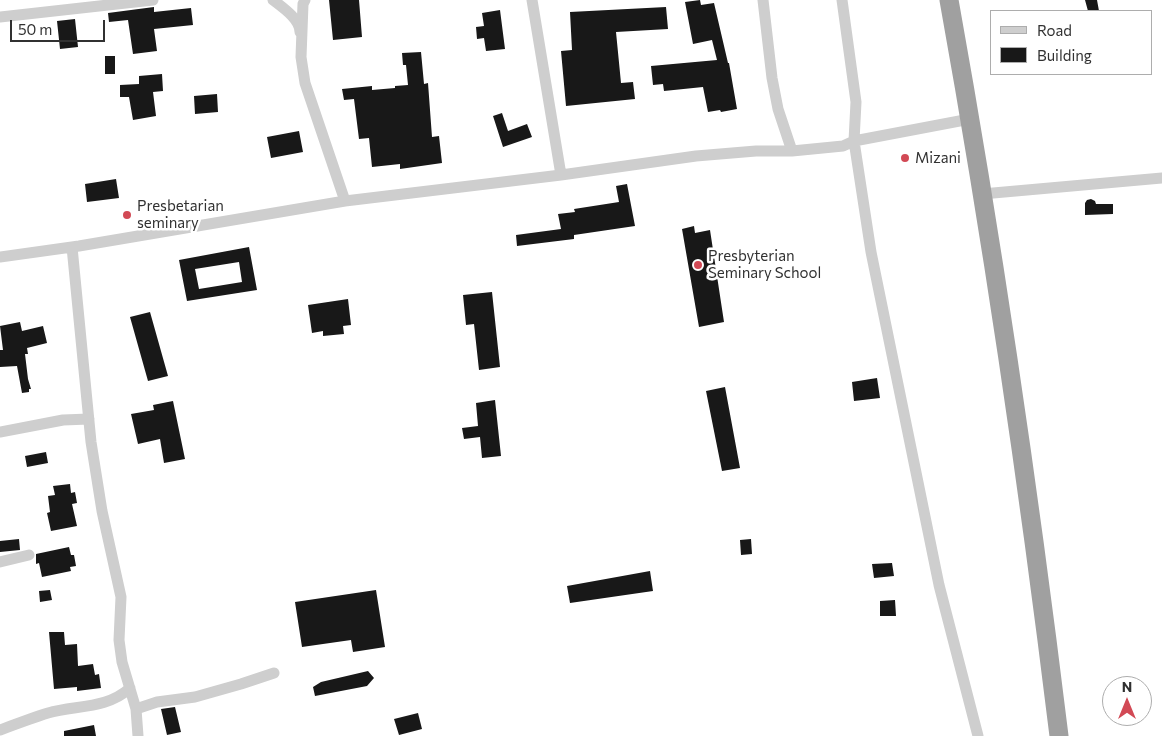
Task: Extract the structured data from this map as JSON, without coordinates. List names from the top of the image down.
{
  "places": ["Mizani", "Presbetarian seminary", "Presbyterian Seminary School"],
  "legend": ["Road", "Building"],
  "scale_bar": "50 m",
  "north": "top"
}
